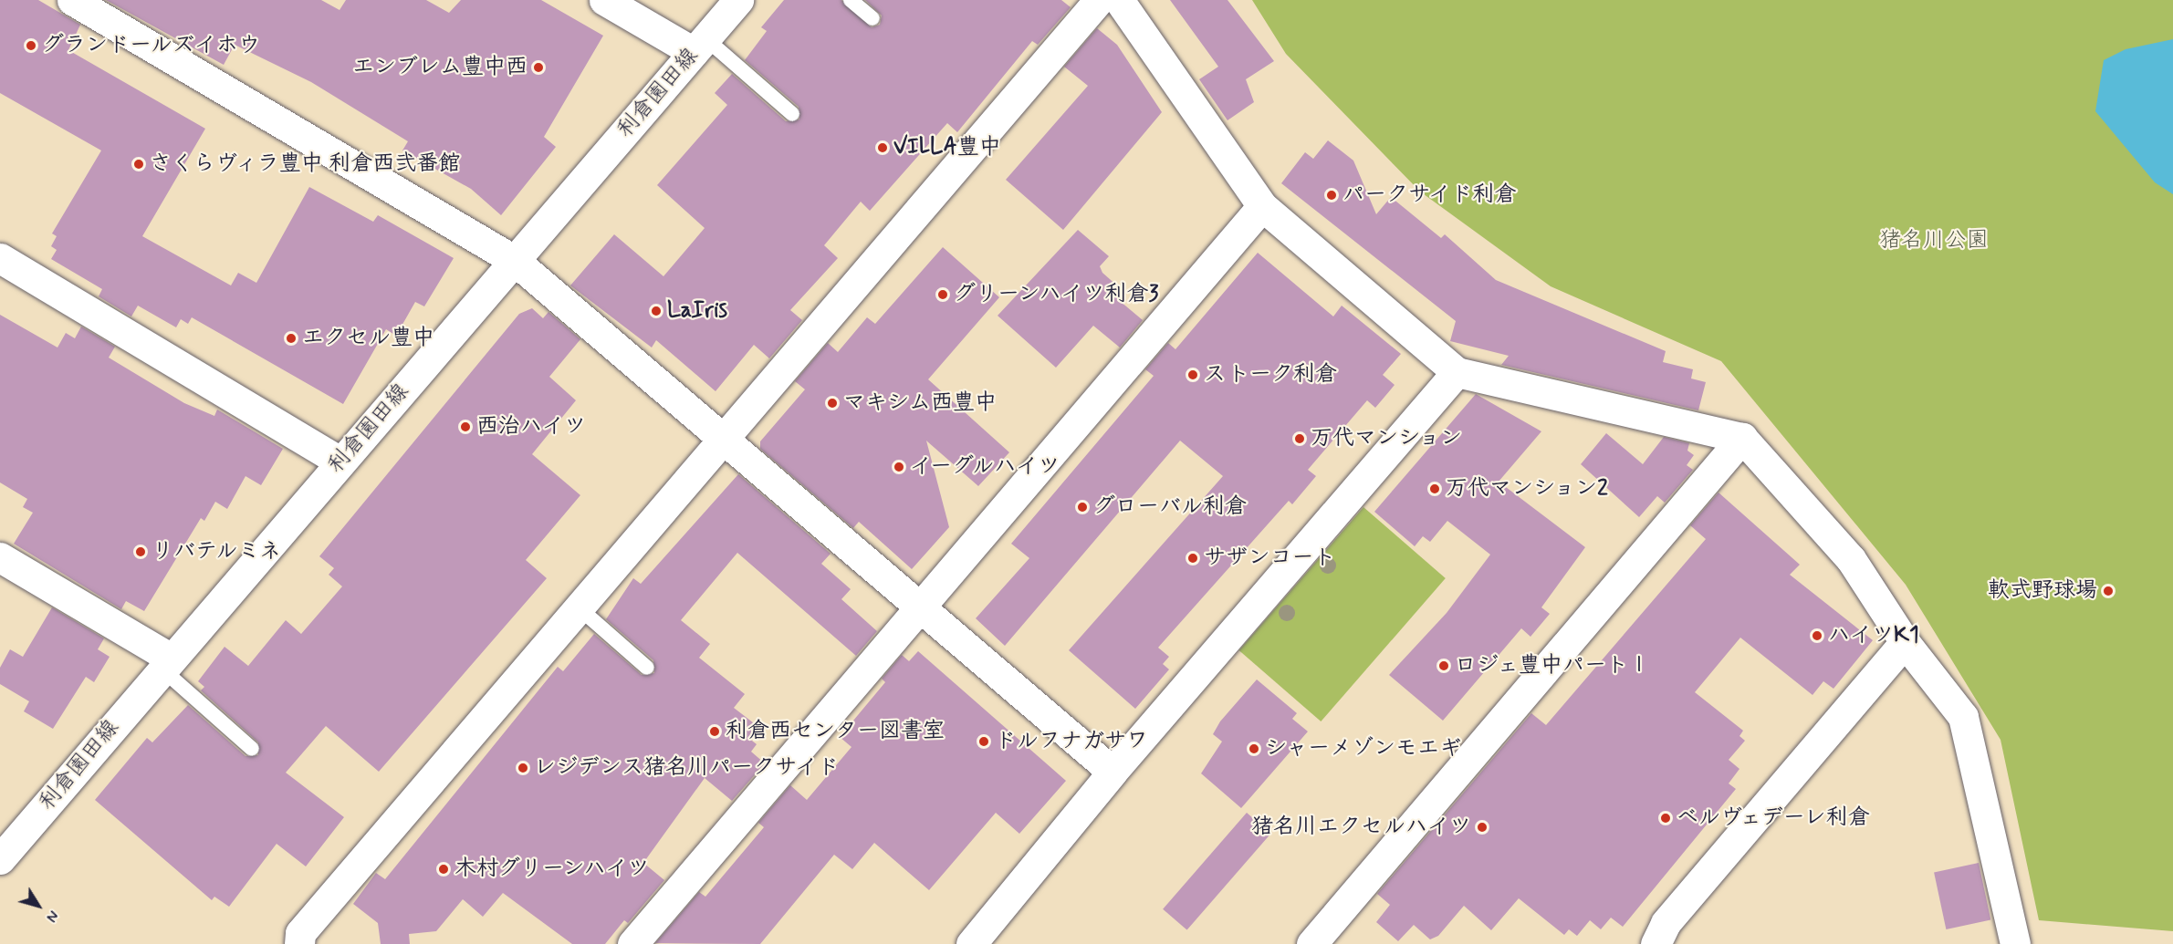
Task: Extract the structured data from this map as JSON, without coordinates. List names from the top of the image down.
{
  "streets": {
    "street": ["利倉園田線"]
  },
  "parks": ["猪名川公園"],
  "places": [
    "グランドールズイホウ",
    "エンブレム豊中西",
    "VILLA豊中",
    "さくらヴィラ豊中 利倉西弐番館",
    "パークサイド利倉",
    "グリーンハイツ利倉3",
    "LaIris",
    "エクセル豊中",
    "ストーク利倉",
    "マキシム西豊中",
    "西治ハイツ",
    "万代マンション",
    "イーグルハイツ",
    "万代マンション2",
    "グローバル利倉",
    "リバテルミネ",
    "サザンコート",
    "軟式野球場",
    "ハイツK1",
    "ロジェ豊中パートⅠ",
    "利倉西センター図書室",
    "ドルフナガサワ",
    "シャーメゾンモエギ",
    "レジデンス猪名川パークサイド",
    "ベルヴェデーレ利倉",
    "猪名川エクセルハイツ",
    "木村グリーンハイツ"
  ],
  "north": "bottom right"
}
